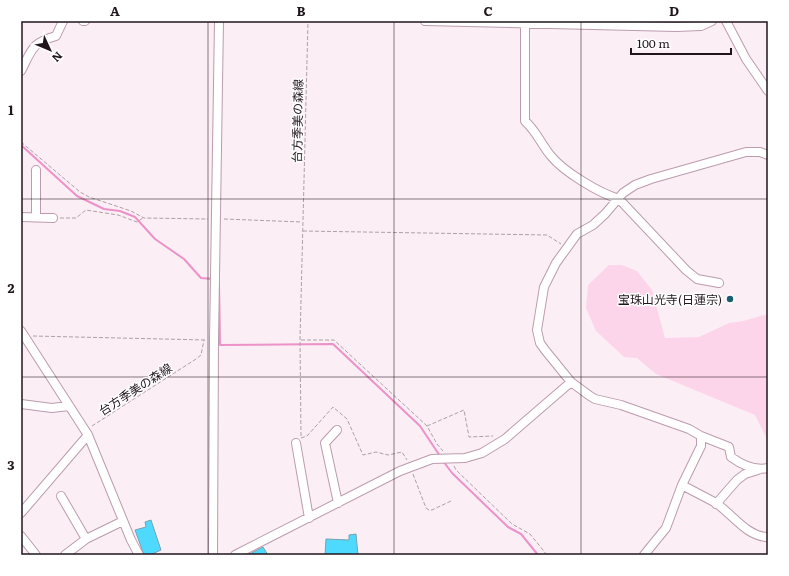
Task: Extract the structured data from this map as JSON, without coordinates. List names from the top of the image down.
{
  "streets": {
    "path": ["台方季美の森線"]
  },
  "places": ["宝珠山光寺(日蓮宗)"],
  "scale_bar": "100 m",
  "north": "bottom right",
  "grid": {
    "columns": [
      "A",
      "B",
      "C",
      "D"
    ],
    "rows": ["1", "2", "3"]
  }
}
